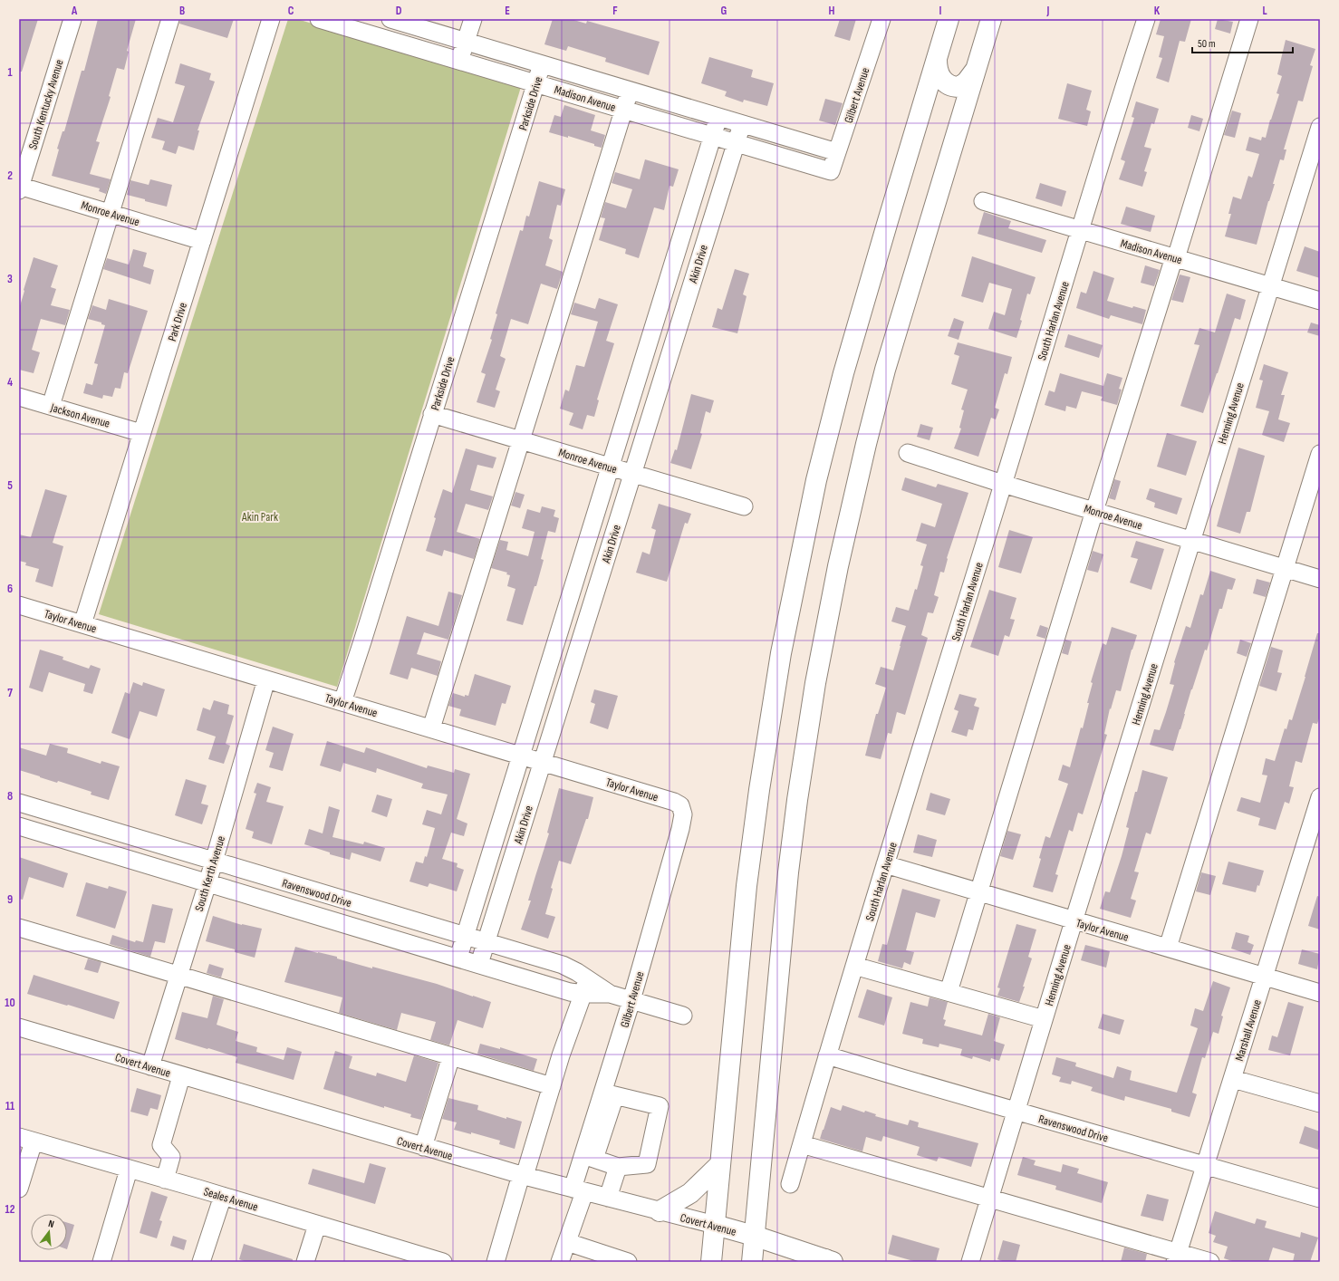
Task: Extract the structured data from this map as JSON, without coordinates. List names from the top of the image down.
{
  "streets": {
    "main road": ["Covert Avenue"],
    "street": [
      "Gilbert Avenue",
      "Madison Avenue",
      "Parkside Drive",
      "South Kentucky Avenue",
      "Monroe Avenue",
      "Akin Drive",
      "South Harlan Avenue",
      "Park Drive",
      "Henning Avenue",
      "Jackson Avenue",
      "Taylor Avenue",
      "South Kerth Avenue",
      "Ravenswood Drive",
      "Marshall Avenue",
      "Seales Avenue"
    ]
  },
  "crossings": [
    ["Gilbert Avenue", "Madison Avenue"],
    ["Gilbert Avenue", "Taylor Avenue"],
    ["Gilbert Avenue", "Ravenswood Drive"],
    ["Gilbert Avenue", "Covert Avenue"],
    ["Madison Avenue", "Parkside Drive"],
    ["Madison Avenue", "Akin Drive"],
    ["Madison Avenue", "South Harlan Avenue"],
    ["Madison Avenue", "Henning Avenue"],
    ["Parkside Drive", "Monroe Avenue"],
    ["Parkside Drive", "Taylor Avenue"],
    ["South Kentucky Avenue", "Monroe Avenue"],
    ["Monroe Avenue", "Akin Drive"],
    ["Monroe Avenue", "South Harlan Avenue"],
    ["Monroe Avenue", "Park Drive"],
    ["Monroe Avenue", "Henning Avenue"],
    ["Akin Drive", "Taylor Avenue"],
    ["Akin Drive", "Ravenswood Drive"],
    ["South Harlan Avenue", "Taylor Avenue"],
    ["South Harlan Avenue", "Ravenswood Drive"],
    ["Park Drive", "Jackson Avenue"],
    ["Park Drive", "Taylor Avenue"],
    ["Henning Avenue", "Taylor Avenue"],
    ["Henning Avenue", "Ravenswood Drive"],
    ["Taylor Avenue", "South Kerth Avenue"],
    ["Taylor Avenue", "Marshall Avenue"],
    ["South Kerth Avenue", "Ravenswood Drive"],
    ["South Kerth Avenue", "Covert Avenue"],
    ["Ravenswood Drive", "Marshall Avenue"]
  ],
  "parks": ["Akin Park"],
  "scale_bar": "50 m",
  "north": "top",
  "grid": {
    "columns": [
      "A",
      "B",
      "C",
      "D",
      "E",
      "F",
      "G",
      "H",
      "I",
      "J",
      "K",
      "L"
    ],
    "rows": [
      "1",
      "2",
      "3",
      "4",
      "5",
      "6",
      "7",
      "8",
      "9",
      "10",
      "11",
      "12"
    ]
  }
}
